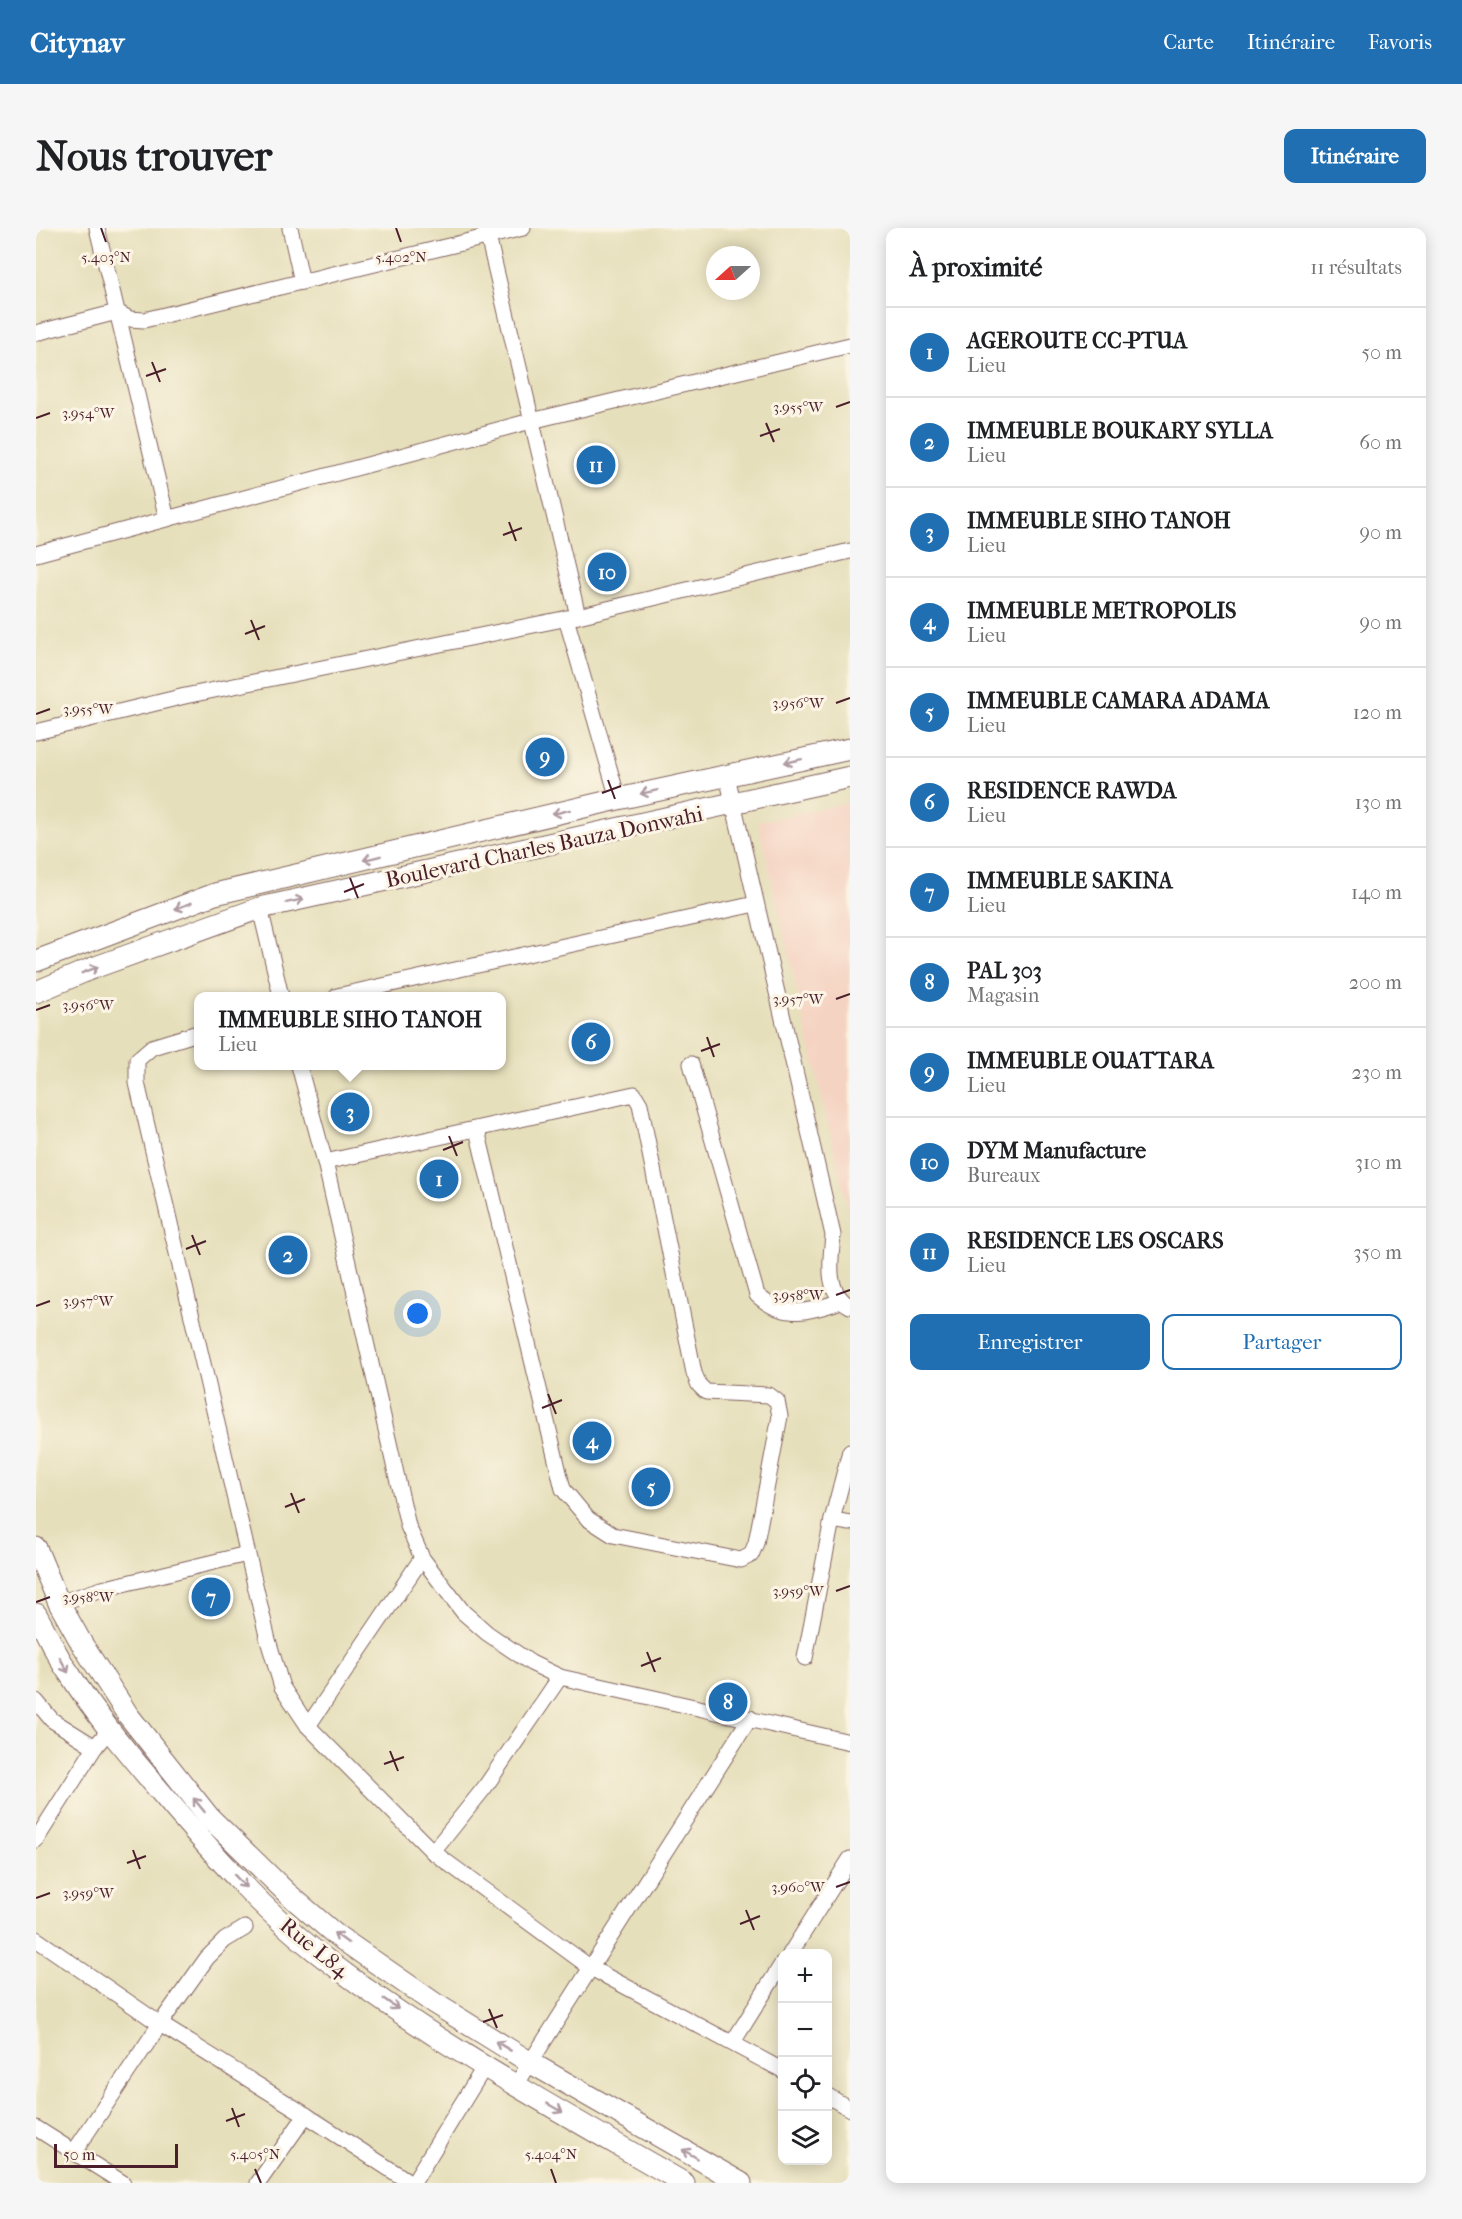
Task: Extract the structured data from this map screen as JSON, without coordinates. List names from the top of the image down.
{
  "streets": {
    "main road": ["Boulevard Charles Bauza Donwahi", "Rue L84"]
  },
  "scale_bar": "50 m",
  "north": "left",
  "page": {
    "header": "Citynav",
    "nav": ["Carte", "Itinéraire", "Favoris"],
    "buttons": [
      "Itinéraire",
      ["Enregistrer", "Partager"]
    ],
    "title": "Nous trouver",
    "heading": ["À proximité", "11 résultats"],
    "list": [
      {
        "mark": "1",
        "name": "AGEROUTE CC-PTUA",
        "note": "Lieu",
        "value": "50 m"
      },
      {
        "mark": "2",
        "name": "IMMEUBLE BOUKARY SYLLA",
        "note": "Lieu",
        "value": "60 m"
      },
      {
        "mark": "3",
        "name": "IMMEUBLE SIHO TANOH",
        "note": "Lieu",
        "value": "90 m"
      },
      {
        "mark": "4",
        "name": "IMMEUBLE METROPOLIS",
        "note": "Lieu",
        "value": "90 m"
      },
      {
        "mark": "5",
        "name": "IMMEUBLE CAMARA ADAMA",
        "note": "Lieu",
        "value": "120 m"
      },
      {
        "mark": "6",
        "name": "RESIDENCE RAWDA",
        "note": "Lieu",
        "value": "130 m"
      },
      {
        "mark": "7",
        "name": "IMMEUBLE SAKINA",
        "note": "Lieu",
        "value": "140 m"
      },
      {
        "mark": "8",
        "name": "PAL 303",
        "note": "Magasin",
        "value": "200 m"
      },
      {
        "mark": "9",
        "name": "IMMEUBLE OUATTARA",
        "note": "Lieu",
        "value": "230 m"
      },
      {
        "mark": "10",
        "name": "DYM Manufacture",
        "note": "Bureaux",
        "value": "310 m"
      },
      {
        "mark": "11",
        "name": "RESIDENCE LES OSCARS",
        "note": "Lieu",
        "value": "350 m"
      }
    ],
    "pins": [
      "11",
      "10",
      "9",
      "6",
      "3",
      "1",
      "2",
      "4",
      "5",
      "7",
      "8"
    ],
    "popup": ["IMMEUBLE SIHO TANOH", "Lieu"],
    "map_buttons": ["+", "−"],
    "scale": "50 m"
  },
  "coordinates": [
    "5.403°N",
    "5.402°N",
    "3.955°W",
    "3.954°W",
    "3.956°W",
    "3.957°W",
    "3.958°W",
    "3.959°W",
    "3.960°W",
    "5.405°N",
    "5.404°N"
  ]
}
